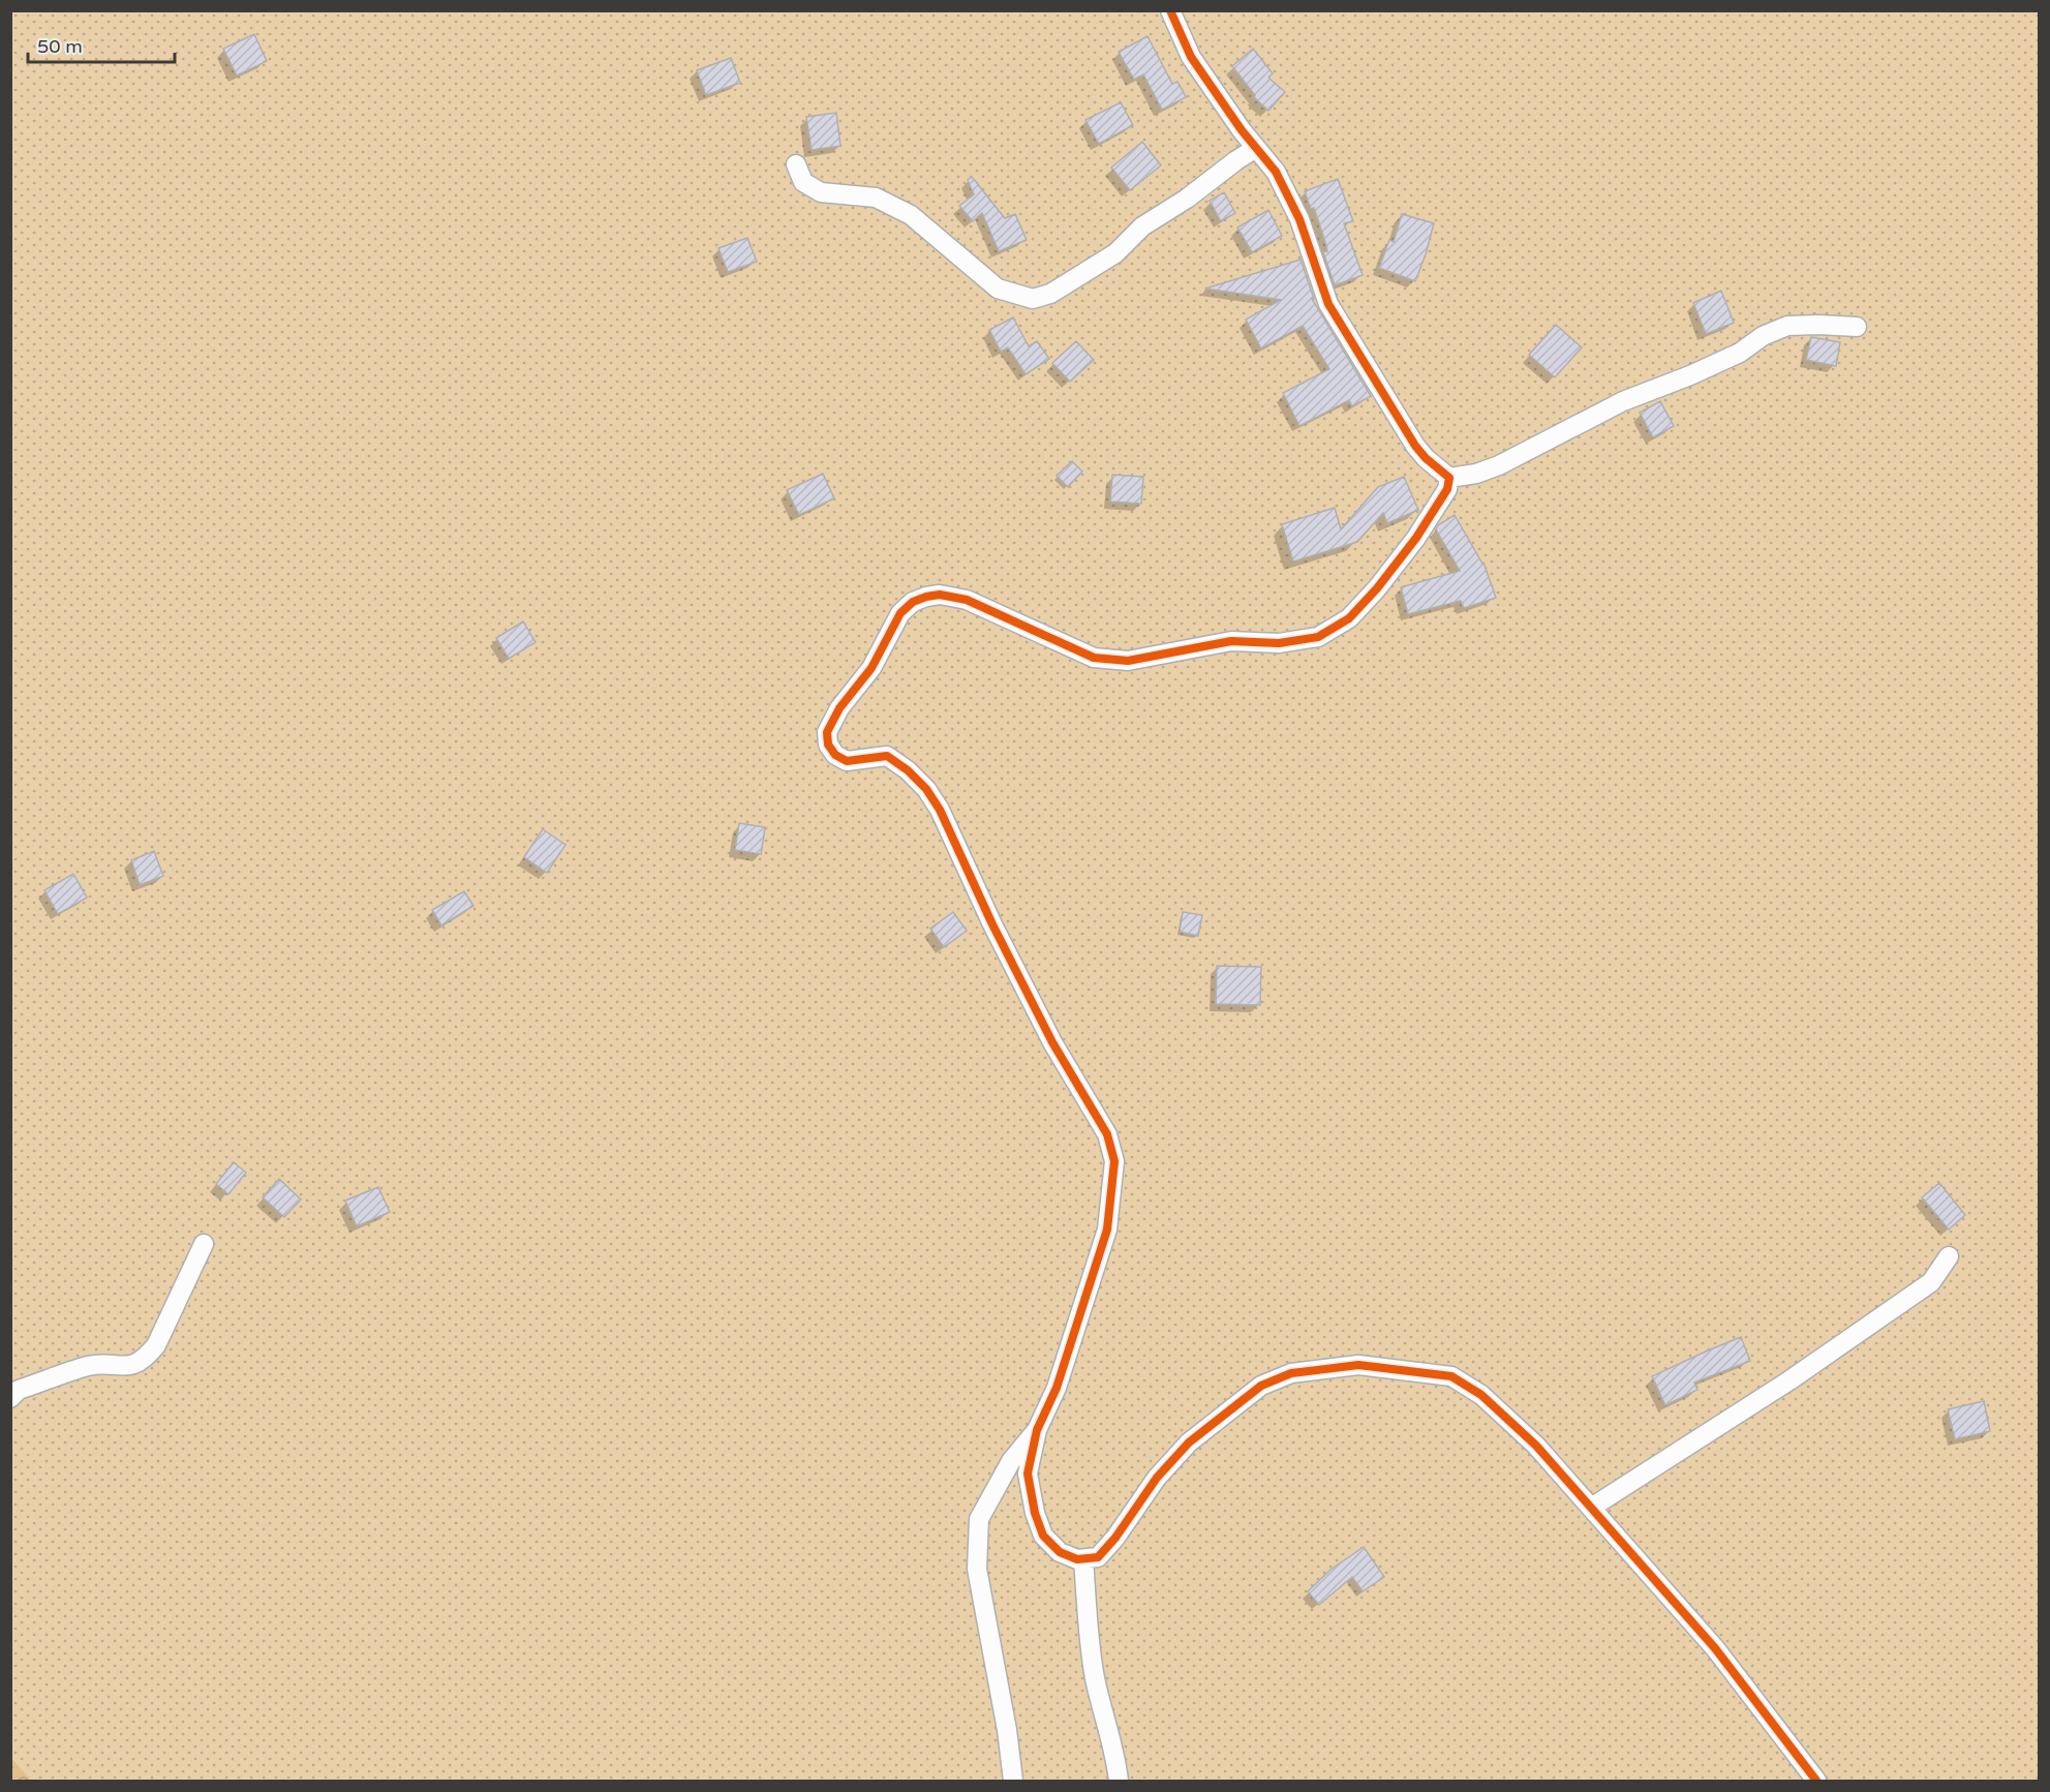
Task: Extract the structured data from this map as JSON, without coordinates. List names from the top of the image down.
{
  "scale_bar": "50 m"
}
